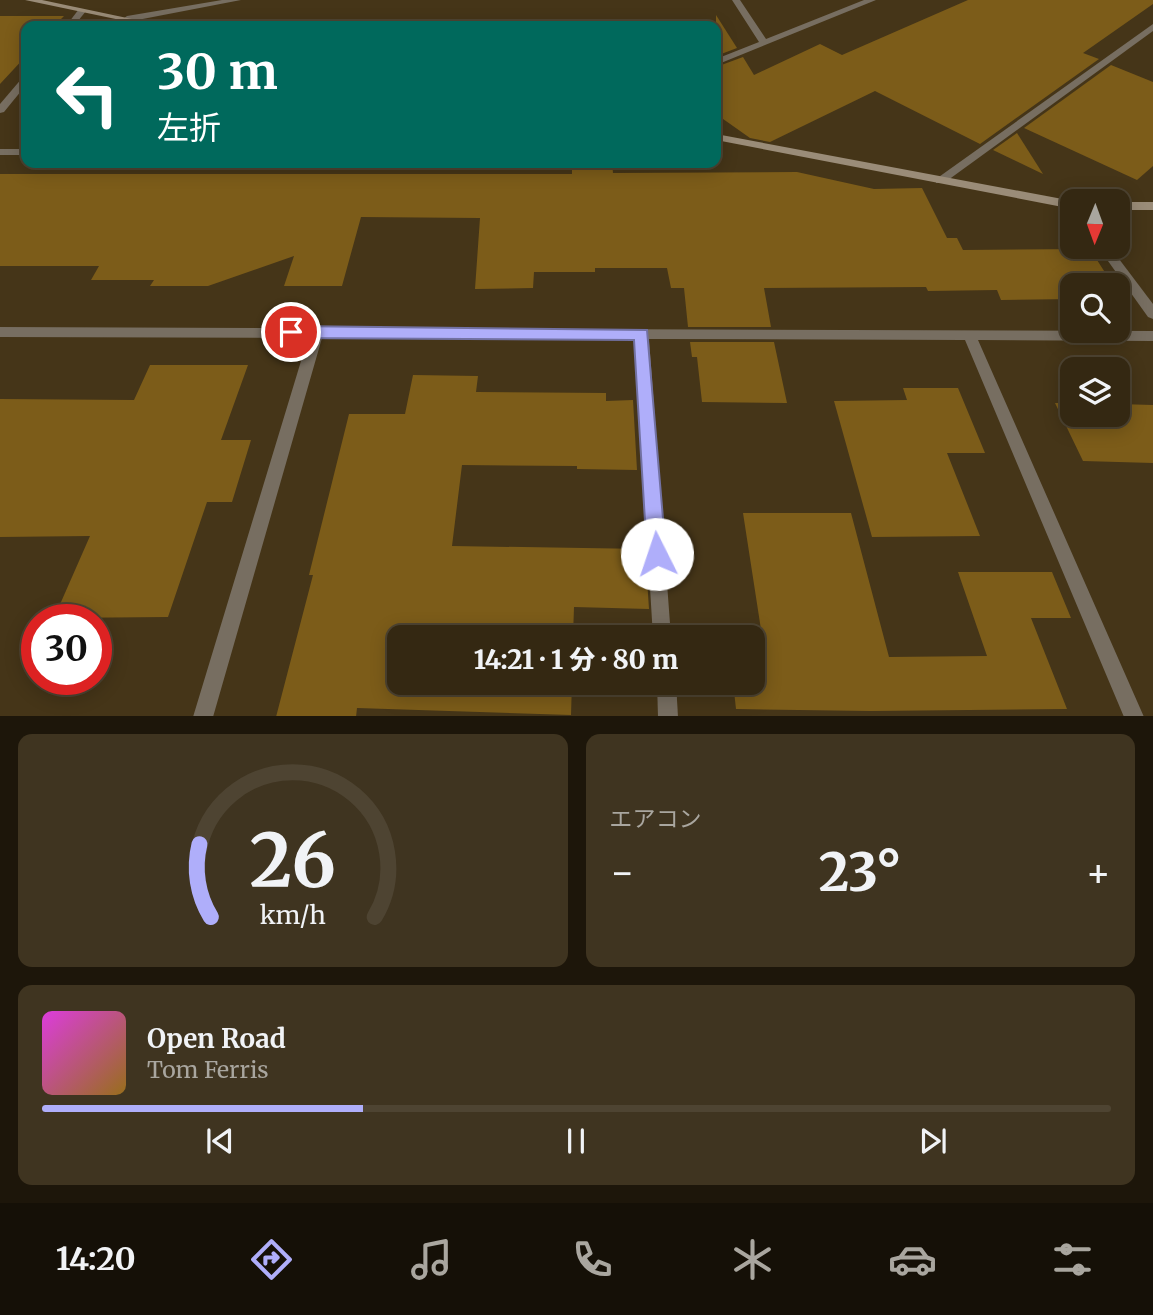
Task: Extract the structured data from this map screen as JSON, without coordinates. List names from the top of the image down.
{
  "north": "bottom",
  "page": {
    "turn": ["30 m", "左折"],
    "limit": "30",
    "trip": "14:21 · 1 分 · 80 m",
    "tile": "エアコン",
    "heat": ["−", "23°", "+"],
    "song": ["Open Road", "Tom Ferris"],
    "tabs": "14:20",
    "gauge": ["26", "km/h"]
  }
}
